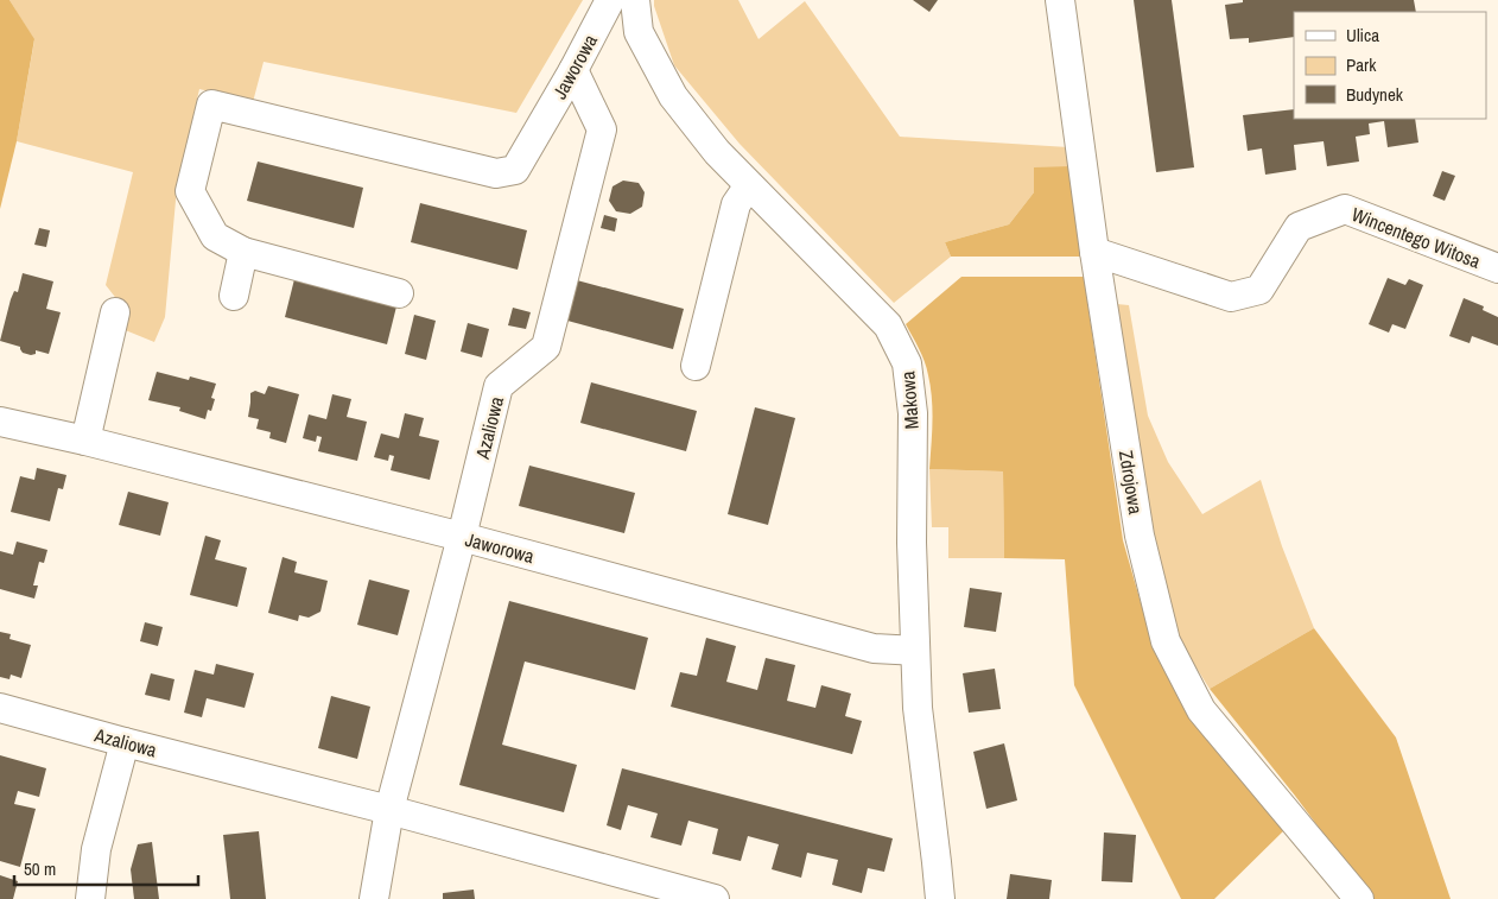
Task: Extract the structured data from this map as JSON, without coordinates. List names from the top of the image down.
{
  "streets": {
    "street": [
      "Jaworowa",
      "Wincentego Witosa",
      "Makowa",
      "Azaliowa",
      "Zdrojowa"
    ]
  },
  "crossings": [
    ["Jaworowa", "Makowa"],
    ["Jaworowa", "Azaliowa"],
    ["Wincentego Witosa", "Zdrojowa"]
  ],
  "legend": ["Ulica", "Park", "Budynek"],
  "scale_bar": "50 m"
}
